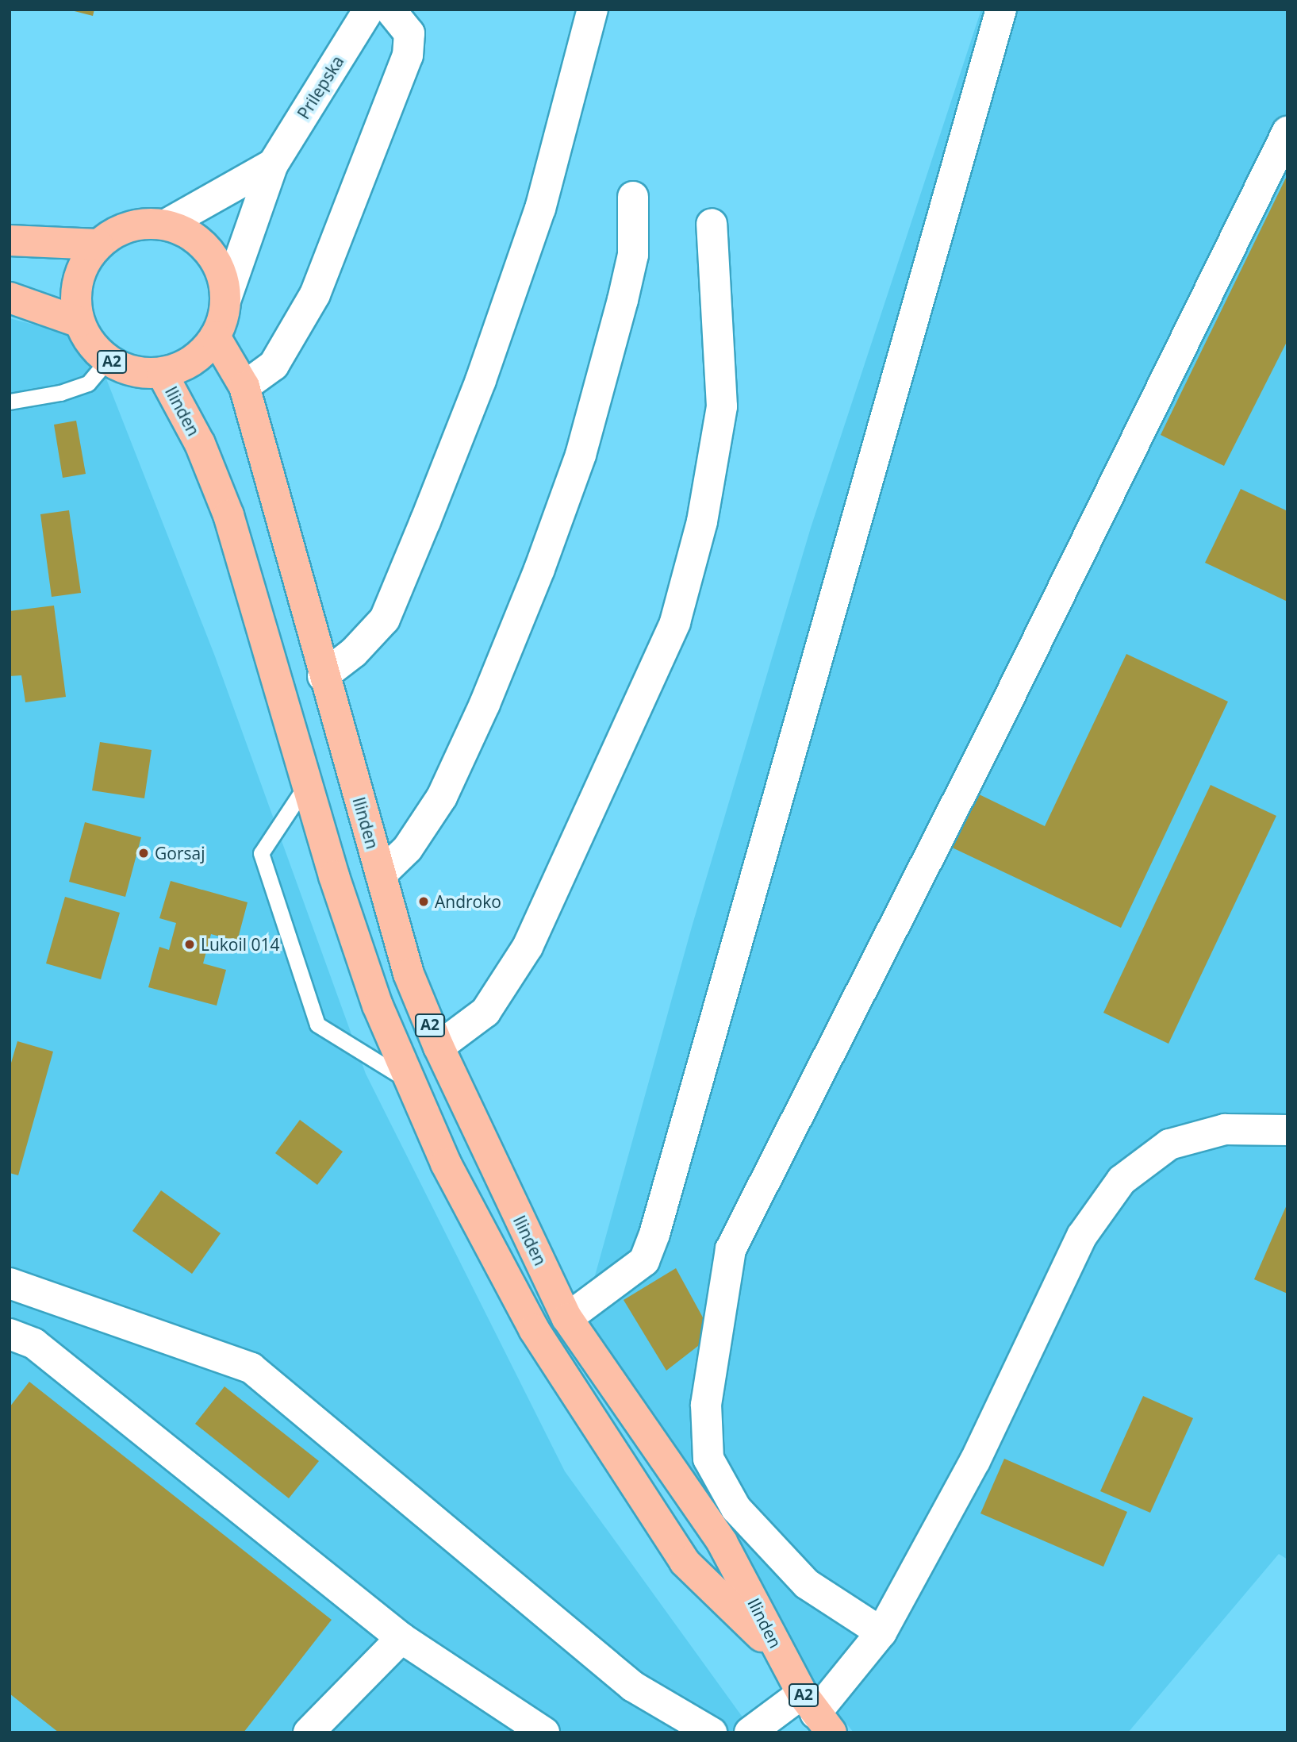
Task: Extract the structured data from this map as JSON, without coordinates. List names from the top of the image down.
{
  "streets": {
    "main road": ["A2", "Ilinden"],
    "street": ["Prilepska"]
  },
  "crossings": [
    ["Prilepska", "Ilinden"],
    ["A2", "Ilinden"]
  ],
  "places": ["Gorsaj", "Androko", "Lukoil 014"]
}
